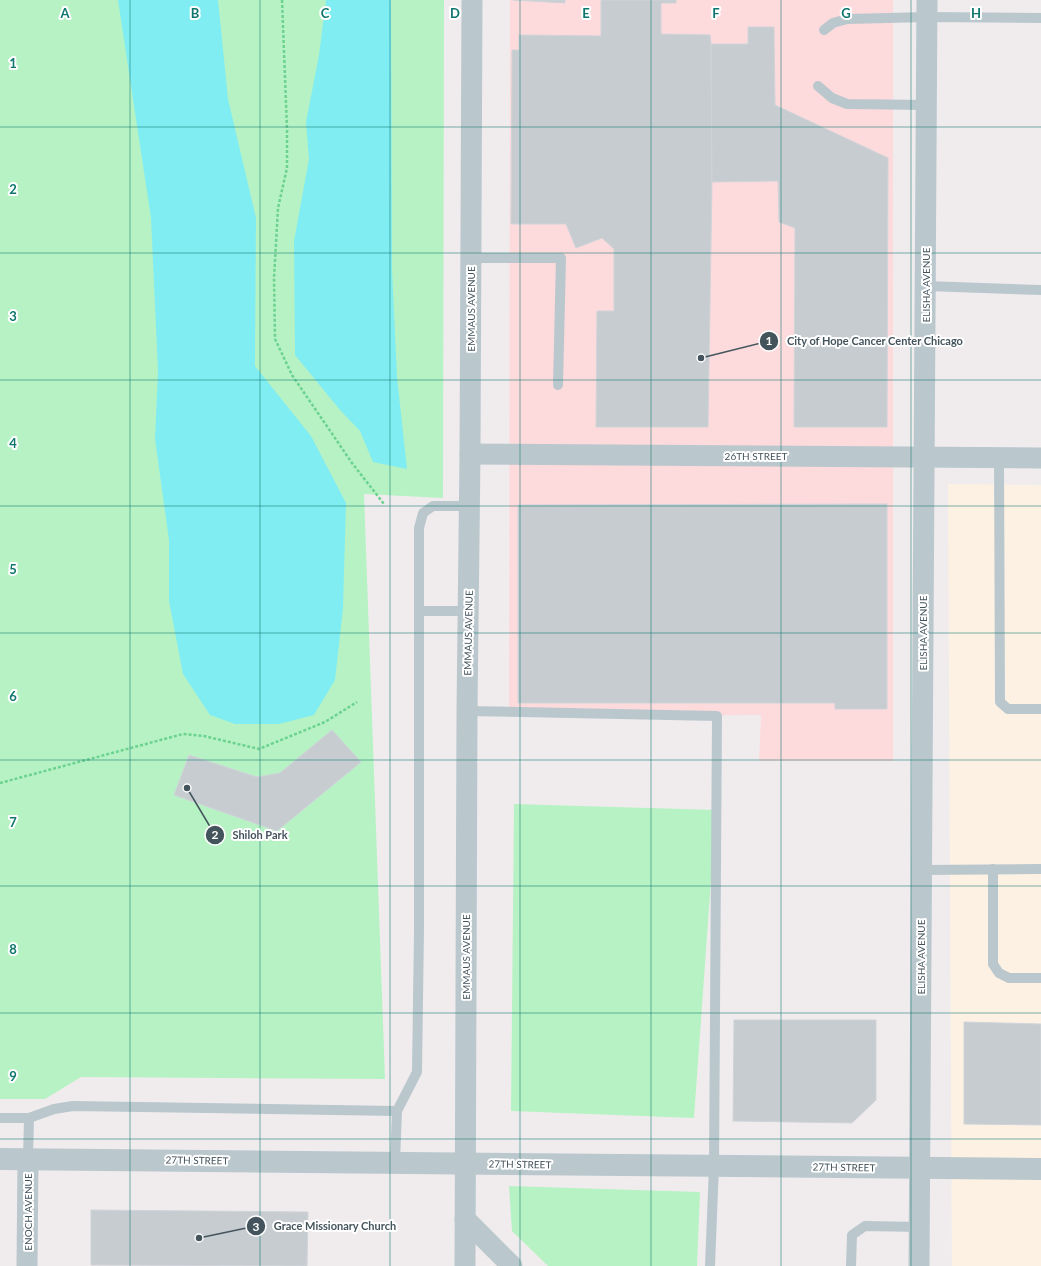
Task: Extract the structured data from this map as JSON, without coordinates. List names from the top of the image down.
{
  "streets": {
    "street": [
      "ELISHA AVENUE",
      "EMMAUS AVENUE",
      "26TH STREET",
      "27TH STREET",
      "ENOCH AVENUE"
    ]
  },
  "crossings": [
    ["ELISHA AVENUE", "26TH STREET"],
    ["ELISHA AVENUE", "27TH STREET"],
    ["EMMAUS AVENUE", "26TH STREET"],
    ["EMMAUS AVENUE", "27TH STREET"],
    ["27TH STREET", "ENOCH AVENUE"]
  ],
  "places": ["City of Hope Cancer Center Chicago", "Shiloh Park", "Grace Missionary Church"],
  "grid": {
    "columns": [
      "A",
      "B",
      "C",
      "D",
      "E",
      "F",
      "G",
      "H"
    ],
    "rows": [
      "1",
      "2",
      "3",
      "4",
      "5",
      "6",
      "7",
      "8",
      "9"
    ]
  }
}
